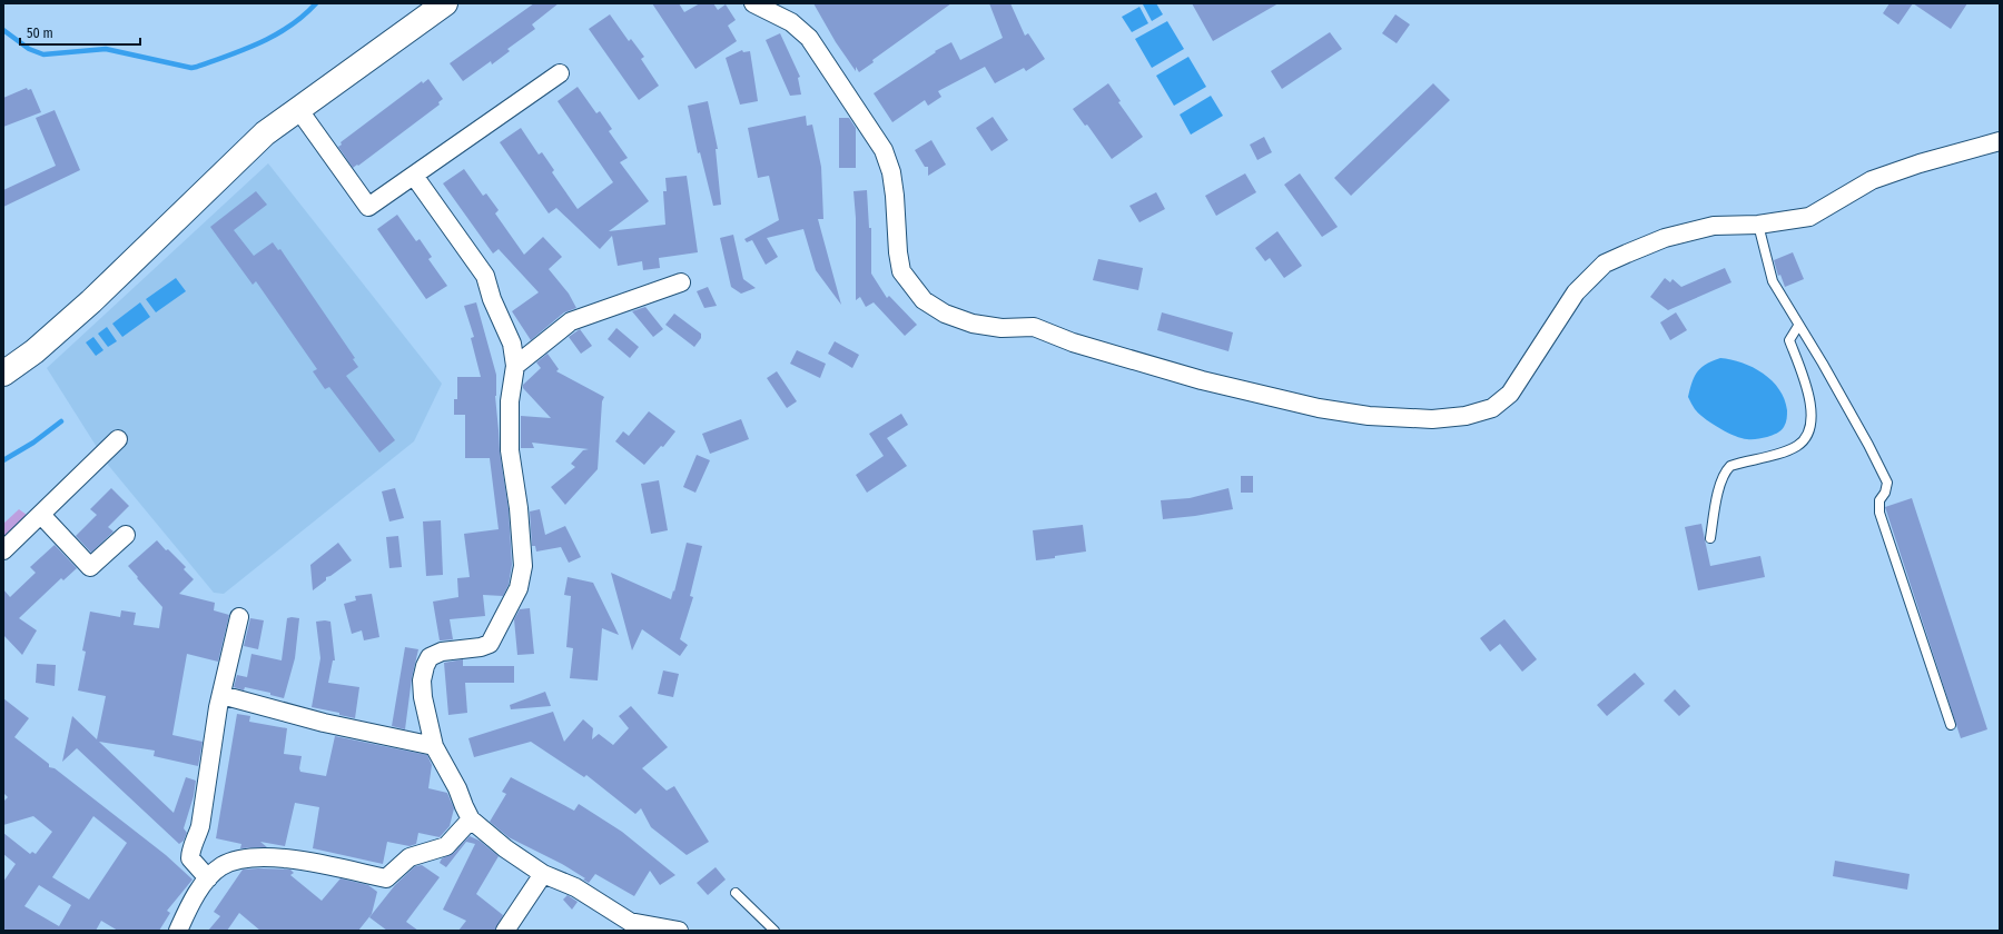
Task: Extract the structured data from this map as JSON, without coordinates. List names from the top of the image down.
{
  "scale_bar": "50 m"
}
